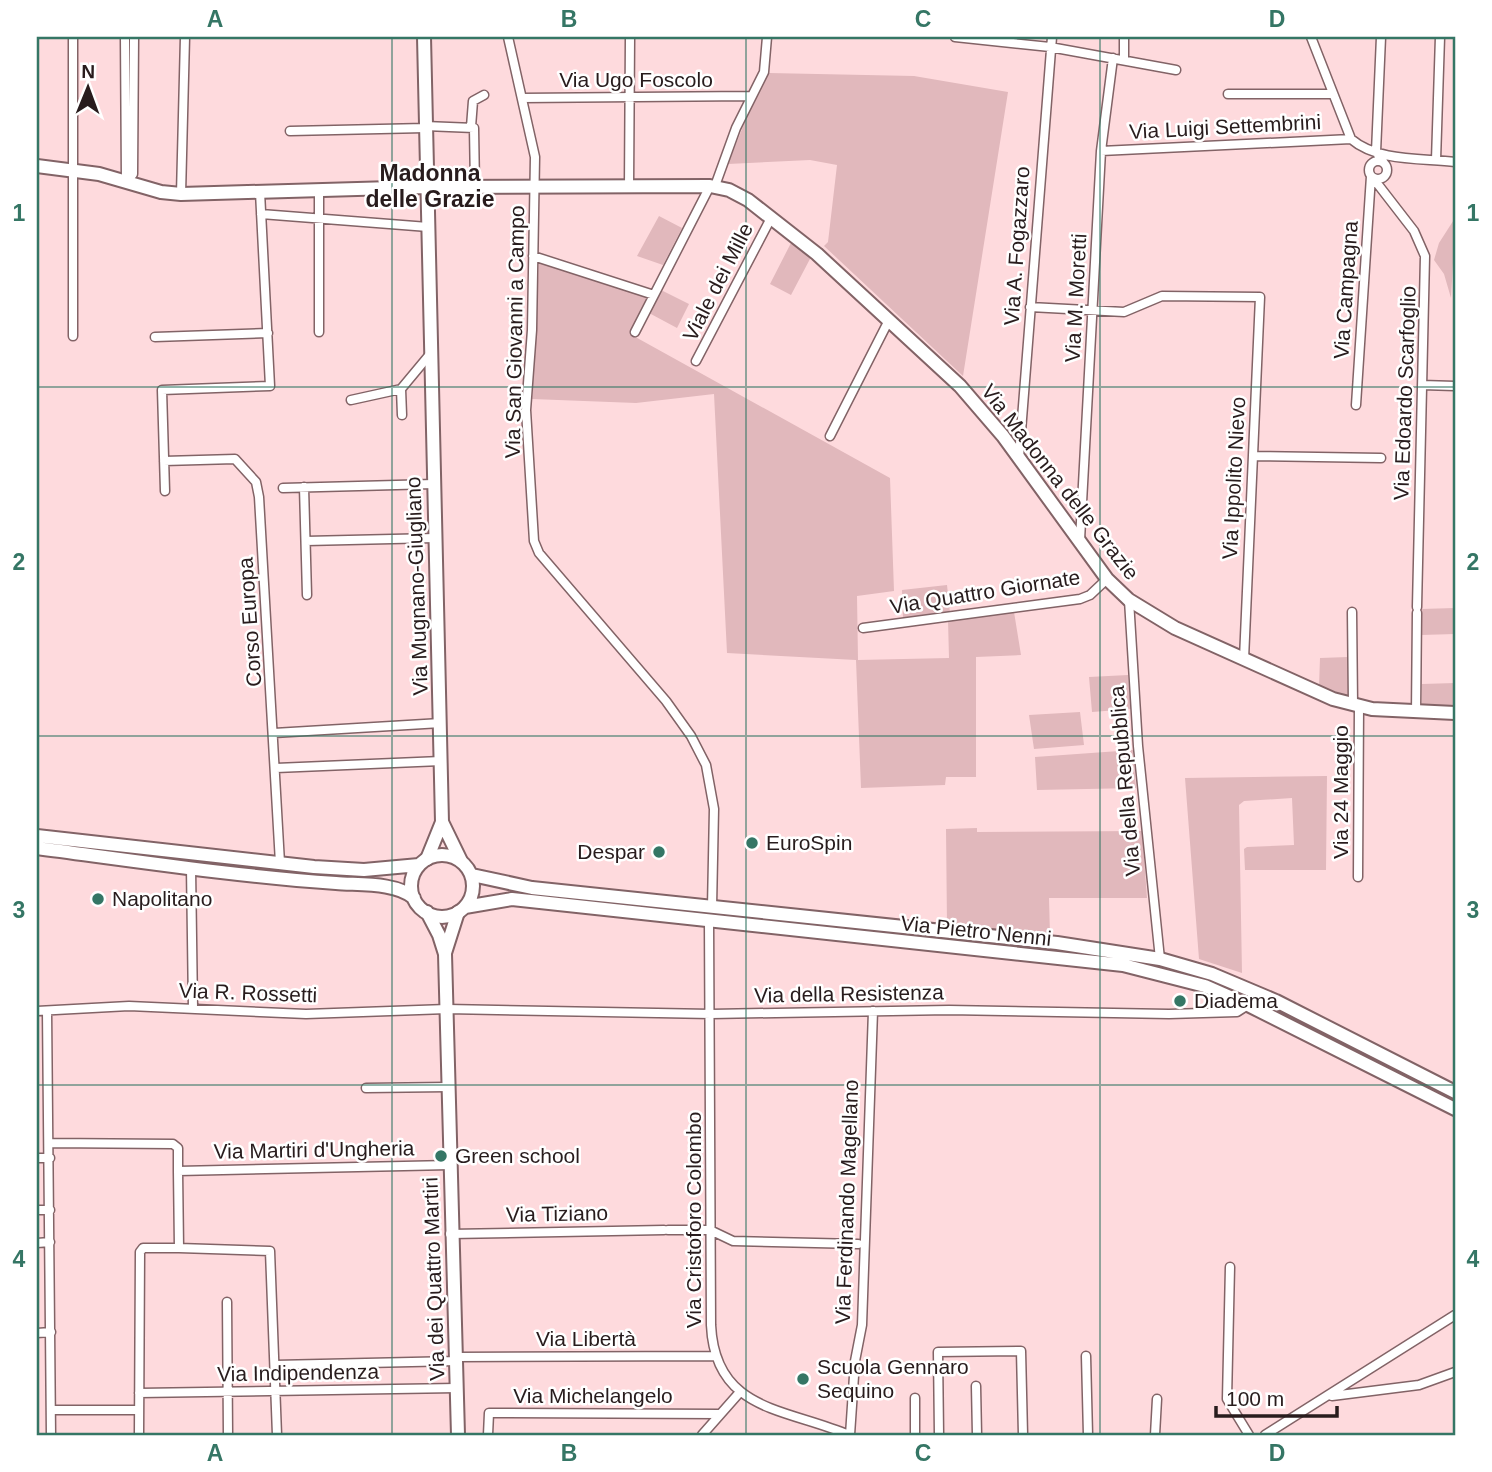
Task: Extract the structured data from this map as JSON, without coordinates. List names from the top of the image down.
{
  "streets": {
    "main road": [
      "Via Madonna delle Grazie",
      "Via Mugnano-Giugliano",
      "Via Pietro Nenni",
      "Via dei Quattro Martiri"
    ],
    "street": [
      "Via Ugo Foscolo",
      "Via Luigi Settembrini",
      "Via A. Fogazzaro",
      "Viale dei Mille",
      "Via Campagna",
      "Via M. Moretti",
      "Via San Giovanni a Campo",
      "Via Edoardo Scarfoglio",
      "Via Ippolito Nievo",
      "Via Quattro Giornate",
      "Corso Europa",
      "Via della Repubblica",
      "Via 24 Maggio",
      "Via R. Rossetti",
      "Via della Resistenza",
      "Via Martiri d'Ungheria",
      "Via Ferdinando Magellano",
      "Via Tiziano",
      "Via Cristoforo Colombo",
      "Via Libertà",
      "Via Indipendenza",
      "Via Michelangelo"
    ]
  },
  "crossings": [
    ["Via Ugo Foscolo", "Via San Giovanni a Campo"],
    ["Via Luigi Settembrini", "Via M. Moretti"],
    ["Via A. Fogazzaro", "Via Madonna delle Grazie"],
    ["Viale dei Mille", "Via Madonna delle Grazie"],
    ["Via Campagna", "Via Edoardo Scarfoglio"],
    ["Via M. Moretti", "Via Ippolito Nievo"],
    ["Via M. Moretti", "Via Madonna delle Grazie"],
    ["Via San Giovanni a Campo", "Via Madonna delle Grazie"],
    ["Via San Giovanni a Campo", "Via Pietro Nenni"],
    ["Via Edoardo Scarfoglio", "Via Madonna delle Grazie"],
    ["Via Ippolito Nievo", "Via Madonna delle Grazie"],
    ["Via Madonna delle Grazie", "Via Mugnano-Giugliano"],
    ["Via Madonna delle Grazie", "Via Quattro Giornate"],
    ["Via Madonna delle Grazie", "Via della Repubblica"],
    ["Via Madonna delle Grazie", "Via 24 Maggio"],
    ["Via Mugnano-Giugliano", "Via Pietro Nenni"],
    ["Via Mugnano-Giugliano", "Via dei Quattro Martiri"],
    ["Via della Repubblica", "Via Pietro Nenni"],
    ["Via Pietro Nenni", "Via della Resistenza"],
    ["Via Pietro Nenni", "Via Cristoforo Colombo"],
    ["Via Pietro Nenni", "Via dei Quattro Martiri"],
    ["Via R. Rossetti", "Via della Resistenza"],
    ["Via R. Rossetti", "Via dei Quattro Martiri"],
    ["Via della Resistenza", "Via Ferdinando Magellano"],
    ["Via della Resistenza", "Via Cristoforo Colombo"],
    ["Via della Resistenza", "Via dei Quattro Martiri"],
    ["Via Martiri d'Ungheria", "Via dei Quattro Martiri"],
    ["Via Ferdinando Magellano", "Via Cristoforo Colombo"],
    ["Via Tiziano", "Via Cristoforo Colombo"],
    ["Via Tiziano", "Via dei Quattro Martiri"],
    ["Via Cristoforo Colombo", "Via Libertà"],
    ["Via dei Quattro Martiri", "Via Libertà"],
    ["Via dei Quattro Martiri", "Via Indipendenza"]
  ],
  "districts": ["Madonna delle Grazie"],
  "places": [
    "EuroSpin",
    "Despar",
    "Napolitano",
    "Diadema",
    "Green school",
    "Scuola Gennaro Sequino"
  ],
  "scale_bar": "100 m",
  "north": "top",
  "grid": {
    "columns": [
      "A",
      "B",
      "C",
      "D"
    ],
    "rows": [
      "1",
      "2",
      "3",
      "4"
    ]
  }
}
